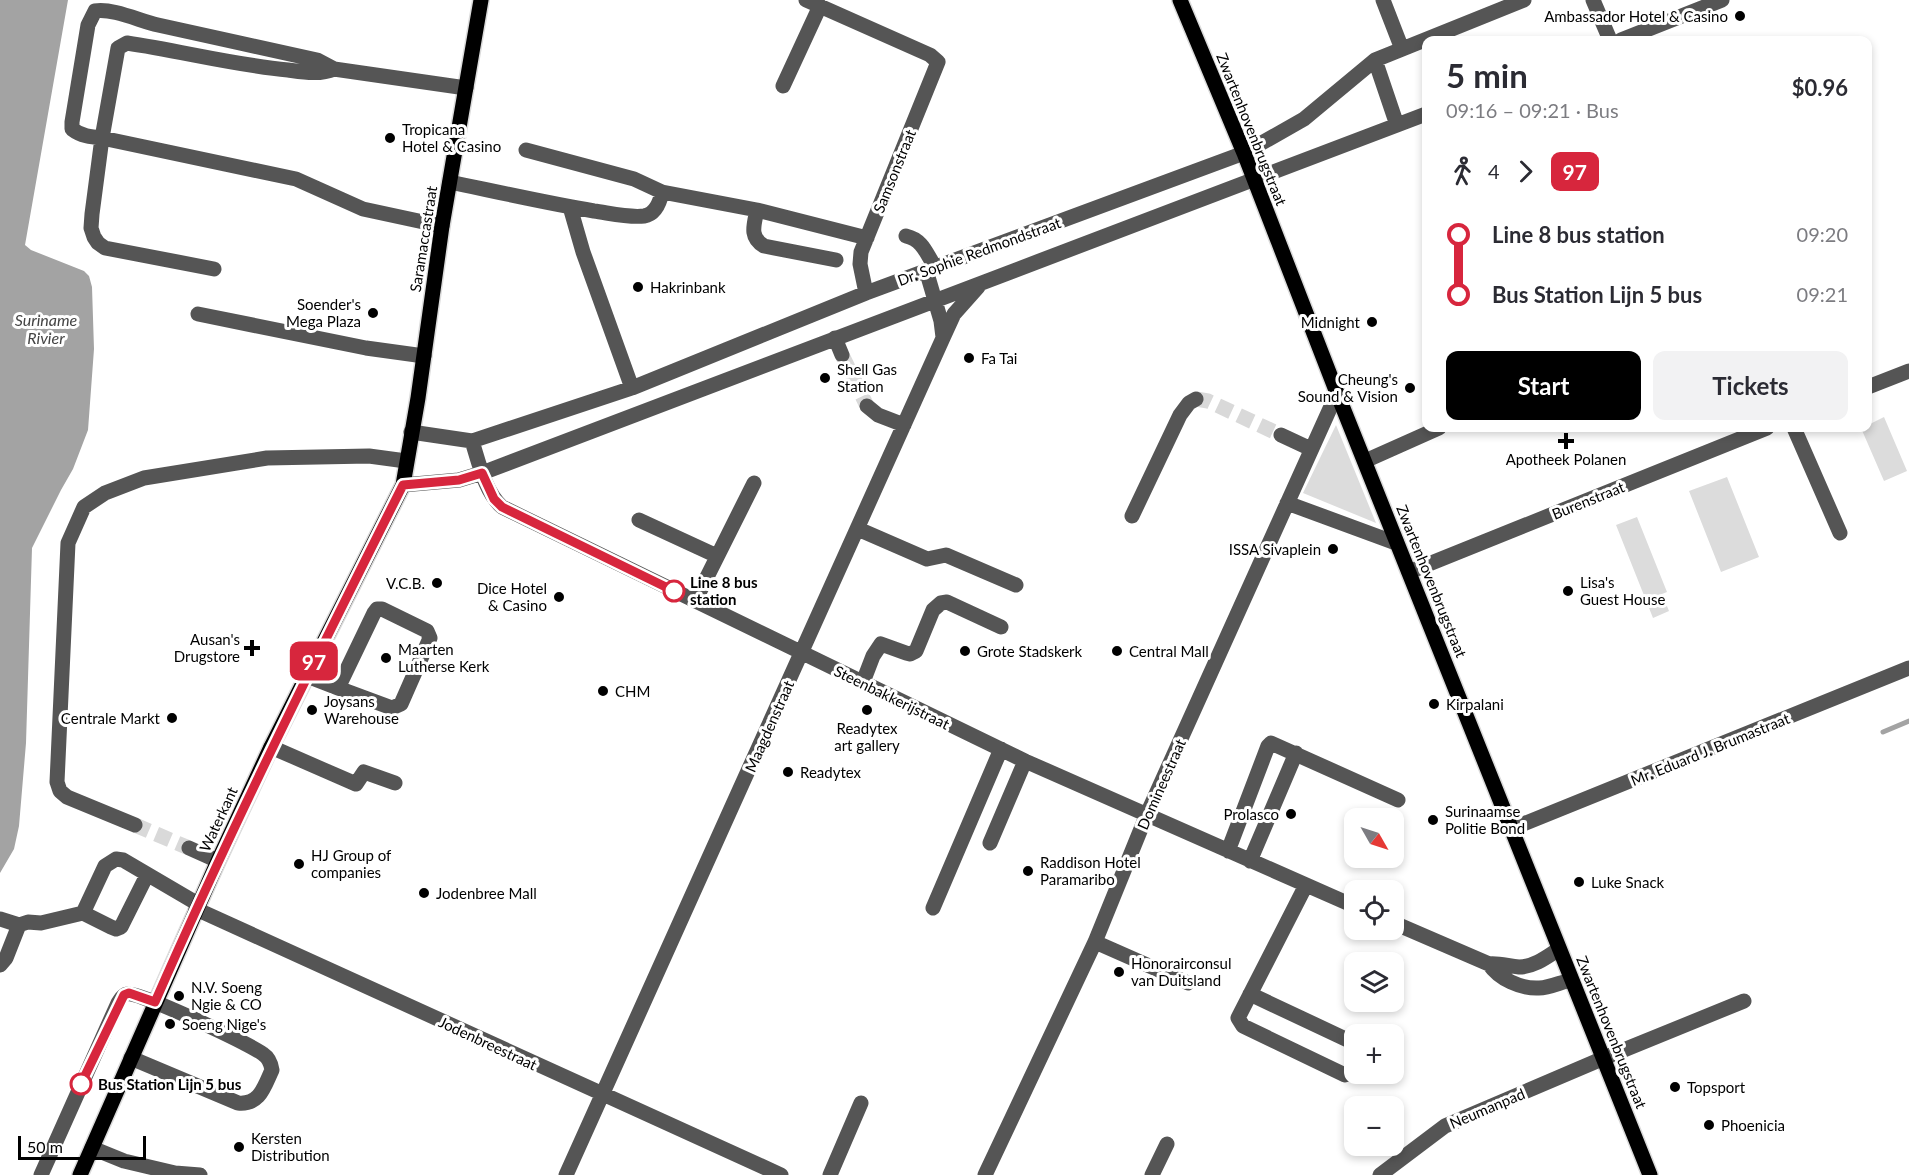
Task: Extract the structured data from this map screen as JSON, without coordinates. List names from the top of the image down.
{
  "streets": {
    "main road": ["Zwartenhovenbrugstraat", "Saramaccastraat", "Waterkant"],
    "street": [
      "Samsonstraat",
      "Dr. Sophie Redmondstraat",
      "Burenstraat",
      "Steenbakkerijstraat",
      "Maagdenstraat",
      "Mr. Eduard J. Brumastraat",
      "Domineestraat",
      "Jodenbreestraat",
      "Neumanpad"
    ]
  },
  "crossings": [
    ["Zwartenhovenbrugstraat", "Dr. Sophie Redmondstraat"],
    ["Zwartenhovenbrugstraat", "Burenstraat"],
    ["Zwartenhovenbrugstraat", "Mr. Eduard J. Brumastraat"],
    ["Zwartenhovenbrugstraat", "Domineestraat"],
    ["Zwartenhovenbrugstraat", "Neumanpad"],
    ["Samsonstraat", "Dr. Sophie Redmondstraat"],
    ["Saramaccastraat", "Dr. Sophie Redmondstraat"],
    ["Saramaccastraat", "Waterkant"],
    ["Dr. Sophie Redmondstraat", "Steenbakkerijstraat"],
    ["Dr. Sophie Redmondstraat", "Maagdenstraat"],
    ["Dr. Sophie Redmondstraat", "Waterkant"],
    ["Steenbakkerijstraat", "Maagdenstraat"],
    ["Steenbakkerijstraat", "Domineestraat"],
    ["Maagdenstraat", "Jodenbreestraat"],
    ["Waterkant", "Jodenbreestraat"]
  ],
  "water": ["Suriname Rivier"],
  "places": {
    "other": [
      "Ambassador Hotel & Casino",
      "Tropicana Hotel & Casino",
      "Hakrinbank",
      "Soender's Mega Plaza",
      "Midnight",
      "Fa Tai",
      "Shell Gas Station",
      "Cheung's Sound & Vision",
      "ISSA Sivaplein",
      "V.C.B.",
      "Line 8 bus station",
      "Lisa's Guest House",
      "Dice Hotel & Casino",
      "Grote Stadskerk",
      "Central Mall",
      "Maarten Lutherse Kerk",
      "CHM",
      "Kirpalani",
      "Joysans Warehouse",
      "Readytex art gallery",
      "Centrale Markt",
      "Readytex",
      "Prolasco",
      "Surinaamse Politie Bond",
      "HJ Group of companies",
      "Raddison Hotel Paramaribo",
      "Luke Snack",
      "Jodenbree Mall",
      "Honorairconsul van Duitsland",
      "N.V. Soeng Ngie & CO",
      "Soeng Nige's",
      "Bus Station Lijn 5 bus",
      "Topsport",
      "Phoenicia",
      "Kersten Distribution"
    ],
    "health": ["Apotheek Polanen", "Ausan's Drugstore"]
  },
  "lines": ["bus line 97"],
  "scale_bar": "50 m",
  "north": "bottom right",
  "page": {
    "on_map": "97",
    "heading": ["5 min", "09:16 – 09:21 · Bus", "$0.96"],
    "legs": ["4", "97"],
    "list": [
      {
        "name": "Line 8 bus station",
        "value": "09:20"
      },
      {
        "name": "Bus Station Lijn 5 bus",
        "value": "09:21"
      }
    ],
    "buttons": ["Start", "Tickets"],
    "map_buttons": ["+", "−"],
    "scale": "50 m"
  }
}
